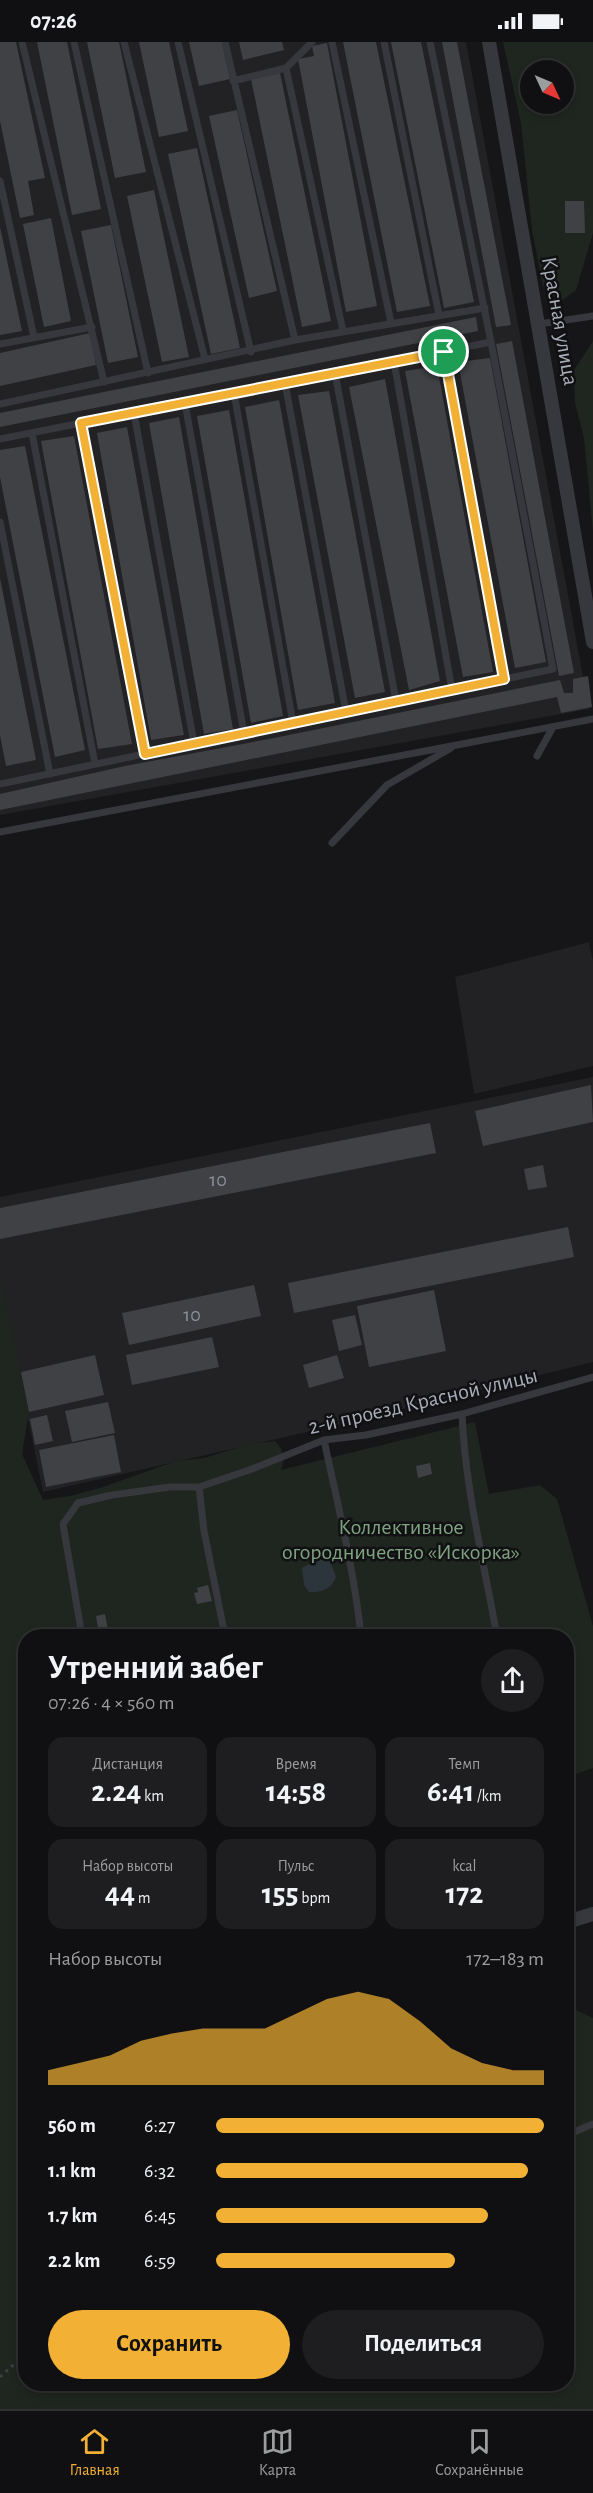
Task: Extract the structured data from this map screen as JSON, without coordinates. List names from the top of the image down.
{
  "streets": {
    "street": ["Красная улица"],
    "lane": ["2-й проезд Красной улицы"]
  },
  "parks": ["Коллективное огородничество «Искорка»"],
  "house_numbers": ["10", "10"],
  "north": "bottom right",
  "page": {
    "status": "07:26",
    "heading": ["Утренний забег", "07:26 · 4 × 560 m"],
    "stats": [
      ["Дистанция", "2.24 km"],
      ["Время", "14:58"],
      ["Темп", "6:41 /km"],
      ["Набор высоты", "44 m"],
      ["Пульс", "155 bpm"],
      ["kcal", "172"]
    ],
    "chart": ["Набор высоты", "172–183 m"],
    "list": [
      {
        "name": "560 m",
        "note": "6:27"
      },
      {
        "name": "1.1 km",
        "note": "6:32"
      },
      {
        "name": "1.7 km",
        "note": "6:45"
      },
      {
        "name": "2.2 km",
        "note": "6:59"
      }
    ],
    "buttons": ["Сохранить", "Поделиться"],
    "tabs": ["Главная", "Карта", "Сохранённые"]
  }
}
